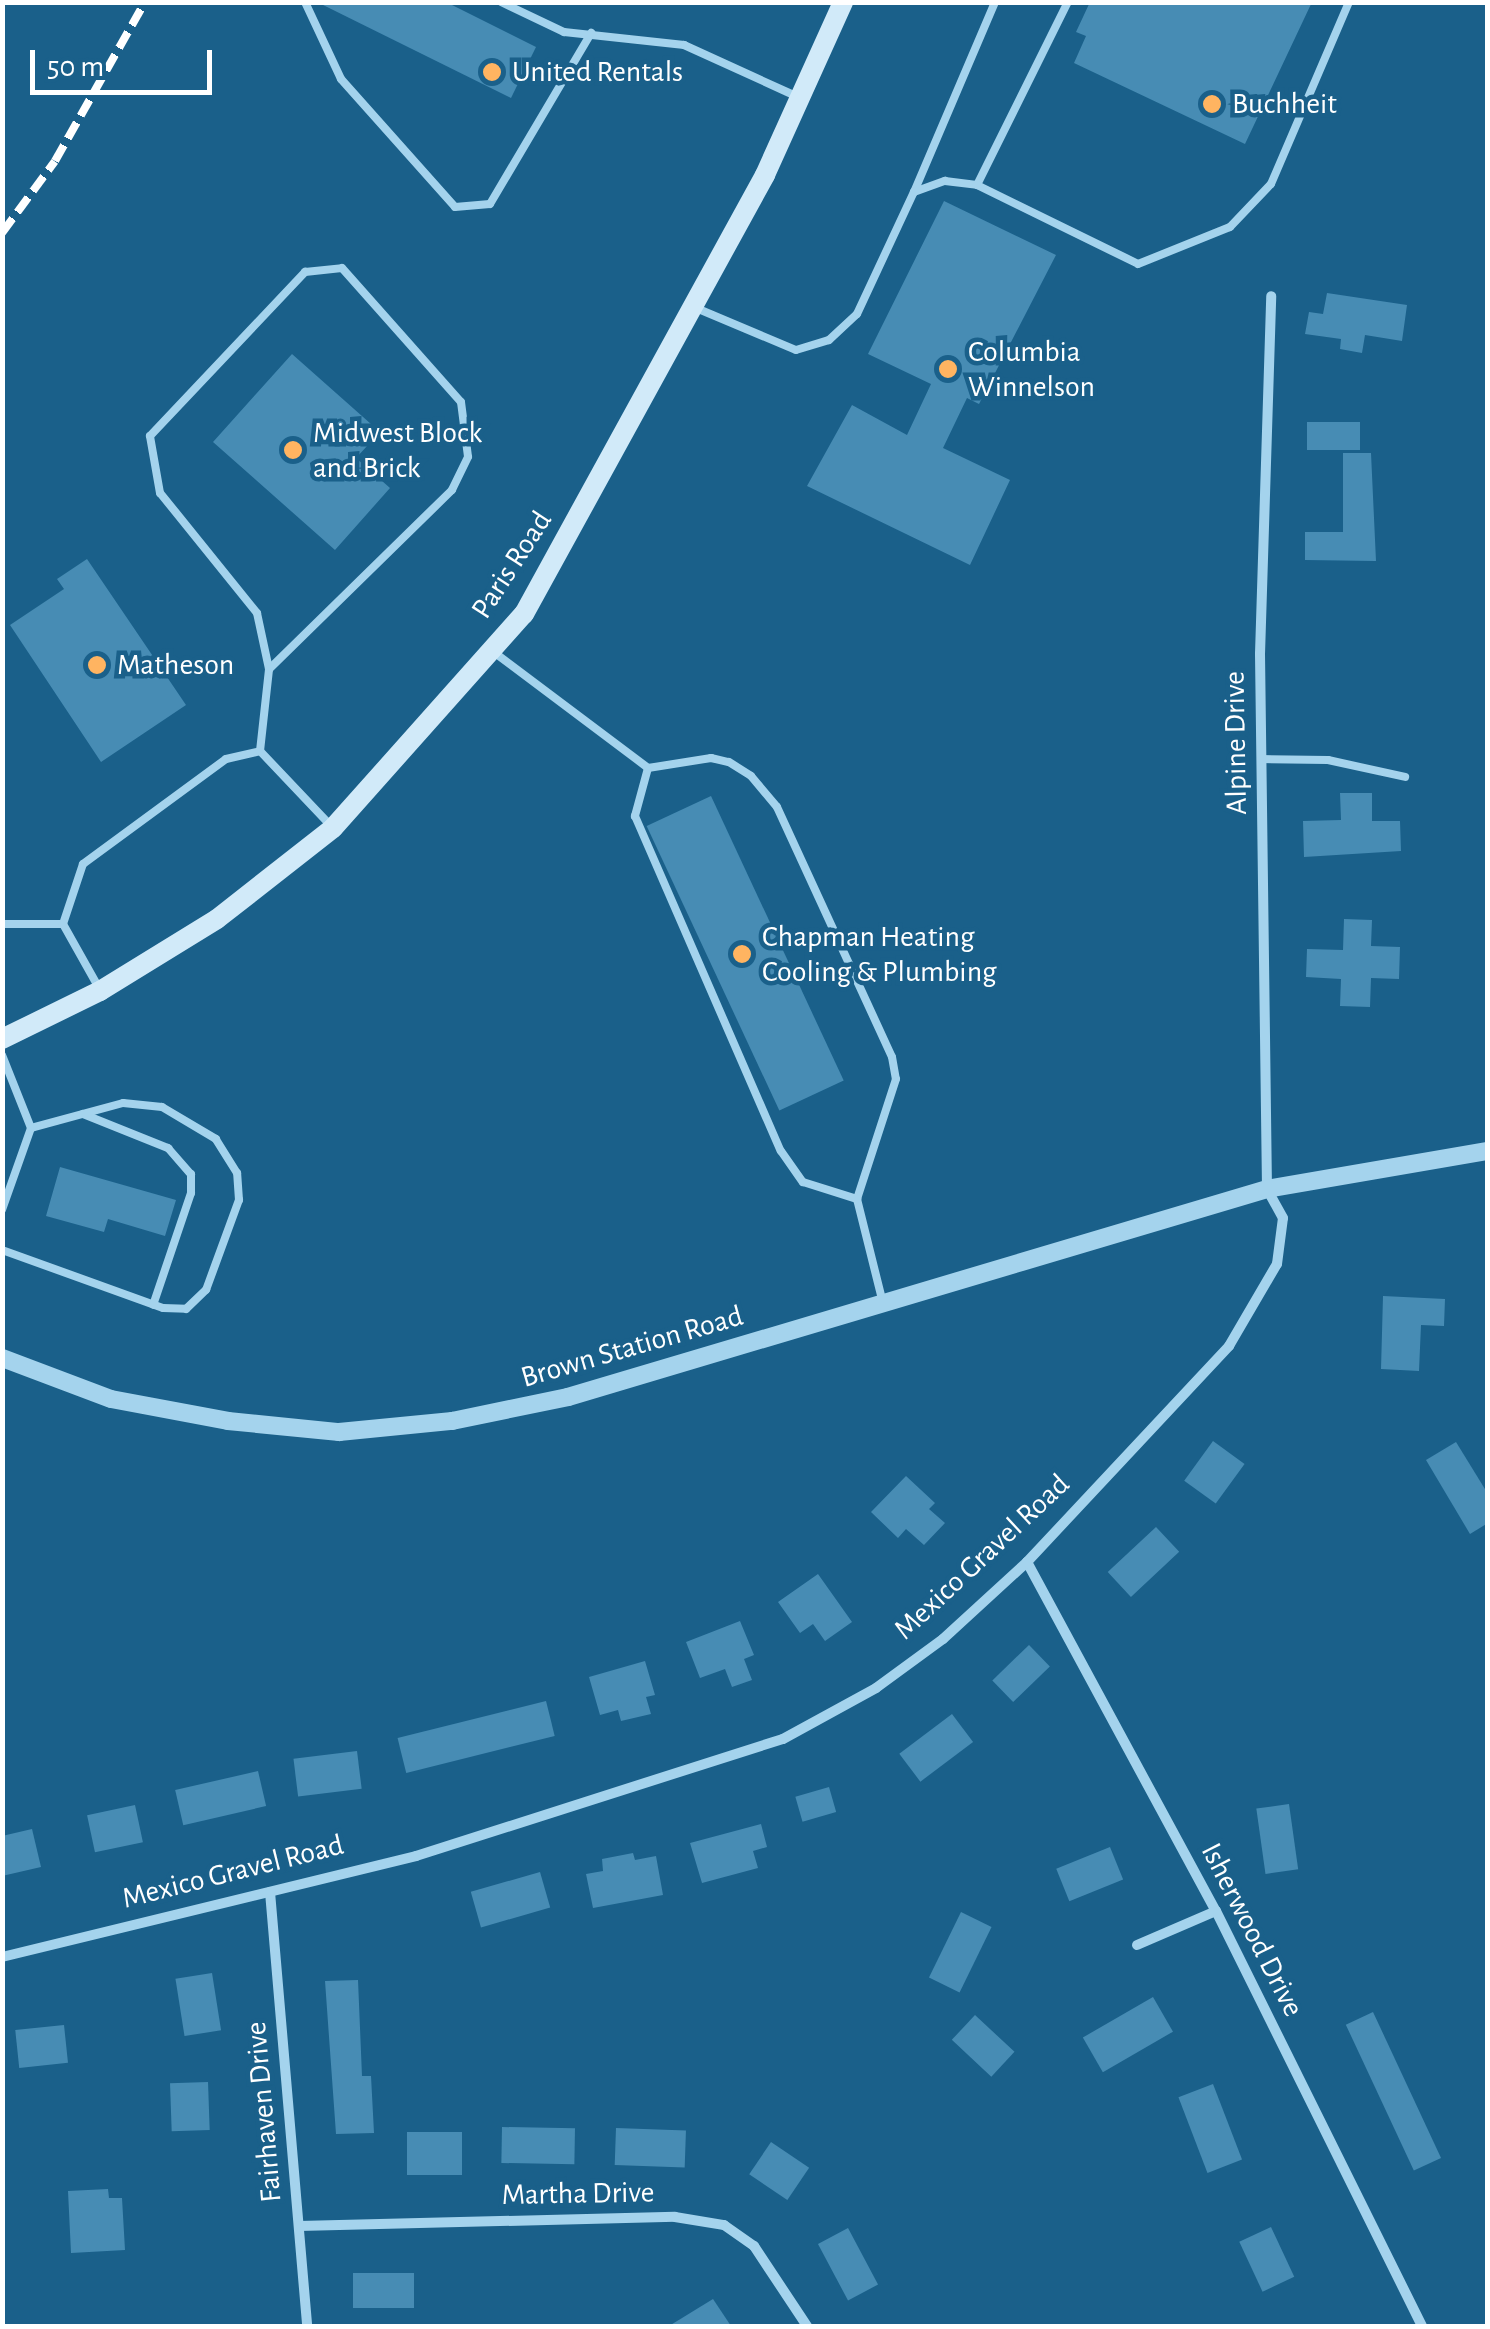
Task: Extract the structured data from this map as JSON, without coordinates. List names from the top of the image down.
{
  "streets": {
    "main road": ["Paris Road"],
    "street": [
      "Alpine Drive",
      "Brown Station Road",
      "Mexico Gravel Road",
      "Isherwood Drive",
      "Fairhaven Drive",
      "Martha Drive"
    ]
  },
  "crossings": [
    ["Alpine Drive", "Brown Station Road"],
    ["Alpine Drive", "Mexico Gravel Road"],
    ["Brown Station Road", "Mexico Gravel Road"],
    ["Mexico Gravel Road", "Isherwood Drive"],
    ["Mexico Gravel Road", "Fairhaven Drive"],
    ["Fairhaven Drive", "Martha Drive"]
  ],
  "places": [
    "United Rentals",
    "Buchheit",
    "Columbia Winnelson",
    "Midwest Block and Brick",
    "Matheson",
    "Chapman Heating Cooling & Plumbing"
  ],
  "scale_bar": "50 m"
}
